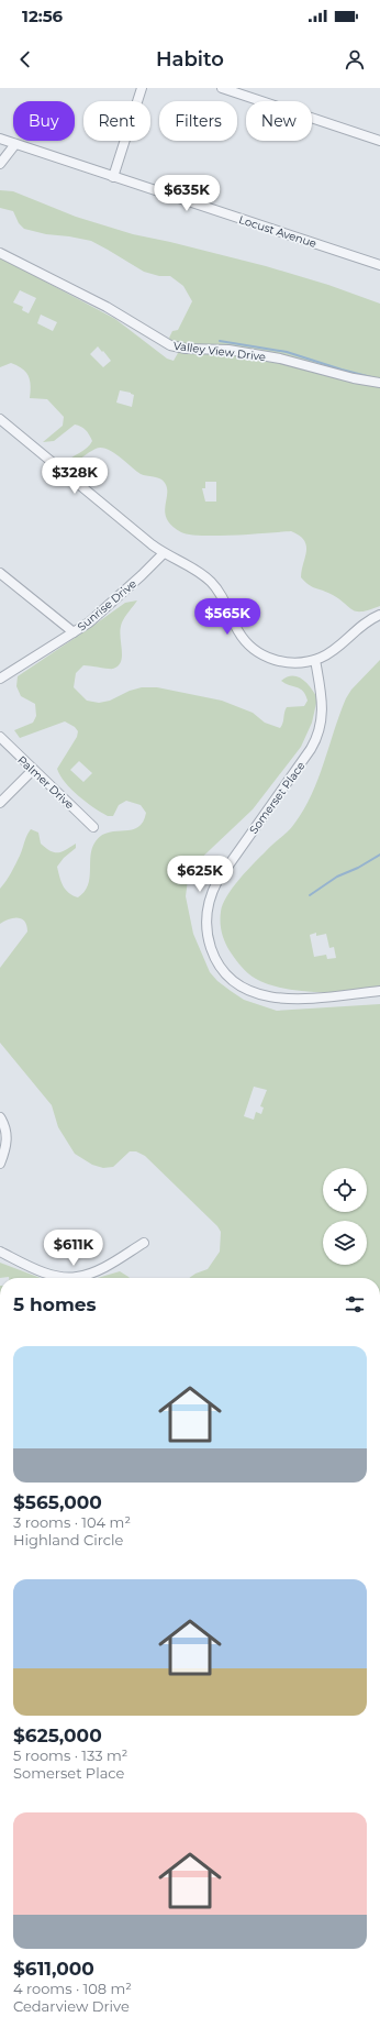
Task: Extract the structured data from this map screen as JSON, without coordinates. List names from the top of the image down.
{
  "streets": {
    "street": [
      "Locust Avenue",
      "Valley View Drive",
      "Sunrise Drive",
      "Palmer Drive",
      "Somerset Place"
    ]
  },
  "page": {
    "status": "12:56",
    "header": "Habito",
    "chip": [
      "Buy",
      "Rent",
      "Filters",
      "New"
    ],
    "price": [
      "$635K",
      "$328K",
      "$565K",
      "$625K",
      "$611K"
    ],
    "heading": "5 homes",
    "list": [
      {
        "name": "$565,000",
        "note": "3 rooms · 104 m² · Highland Circle"
      },
      {
        "name": "$625,000",
        "note": "5 rooms · 133 m² · Somerset Place"
      },
      {
        "name": "$611,000",
        "note": "4 rooms · 108 m² · Cedarview Drive"
      }
    ]
  }
}
